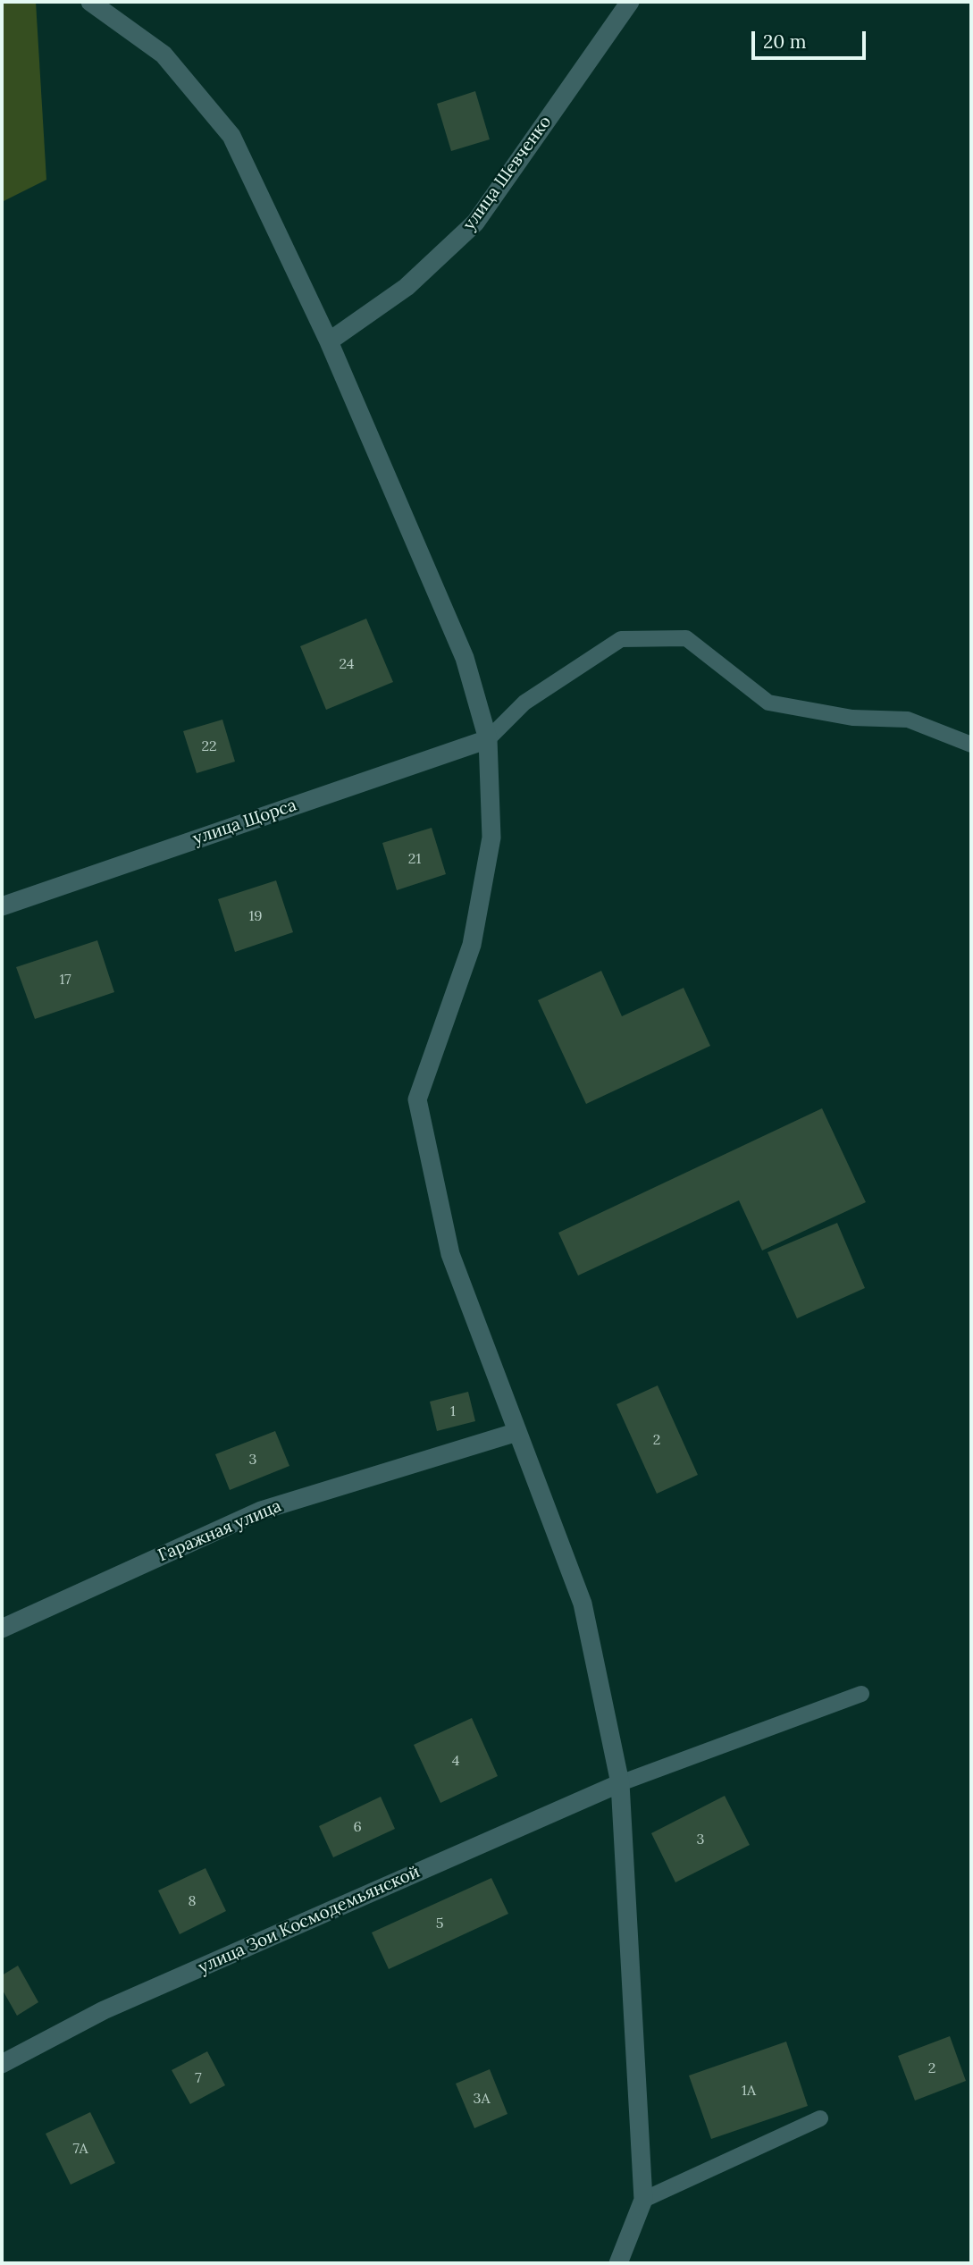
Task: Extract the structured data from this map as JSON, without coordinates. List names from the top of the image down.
{
  "streets": {
    "street": [
      "улица Шевченко",
      "улица Щорса",
      "Гаражная улица",
      "улица Зои Космодемьянской"
    ]
  },
  "house_numbers": [
    "24",
    "22",
    "21",
    "19",
    "17",
    "1",
    "2",
    "3",
    "4",
    "6",
    "3",
    "8",
    "5",
    "2",
    "7",
    "1А",
    "3А",
    "7А"
  ],
  "scale_bar": "20 m"
}
